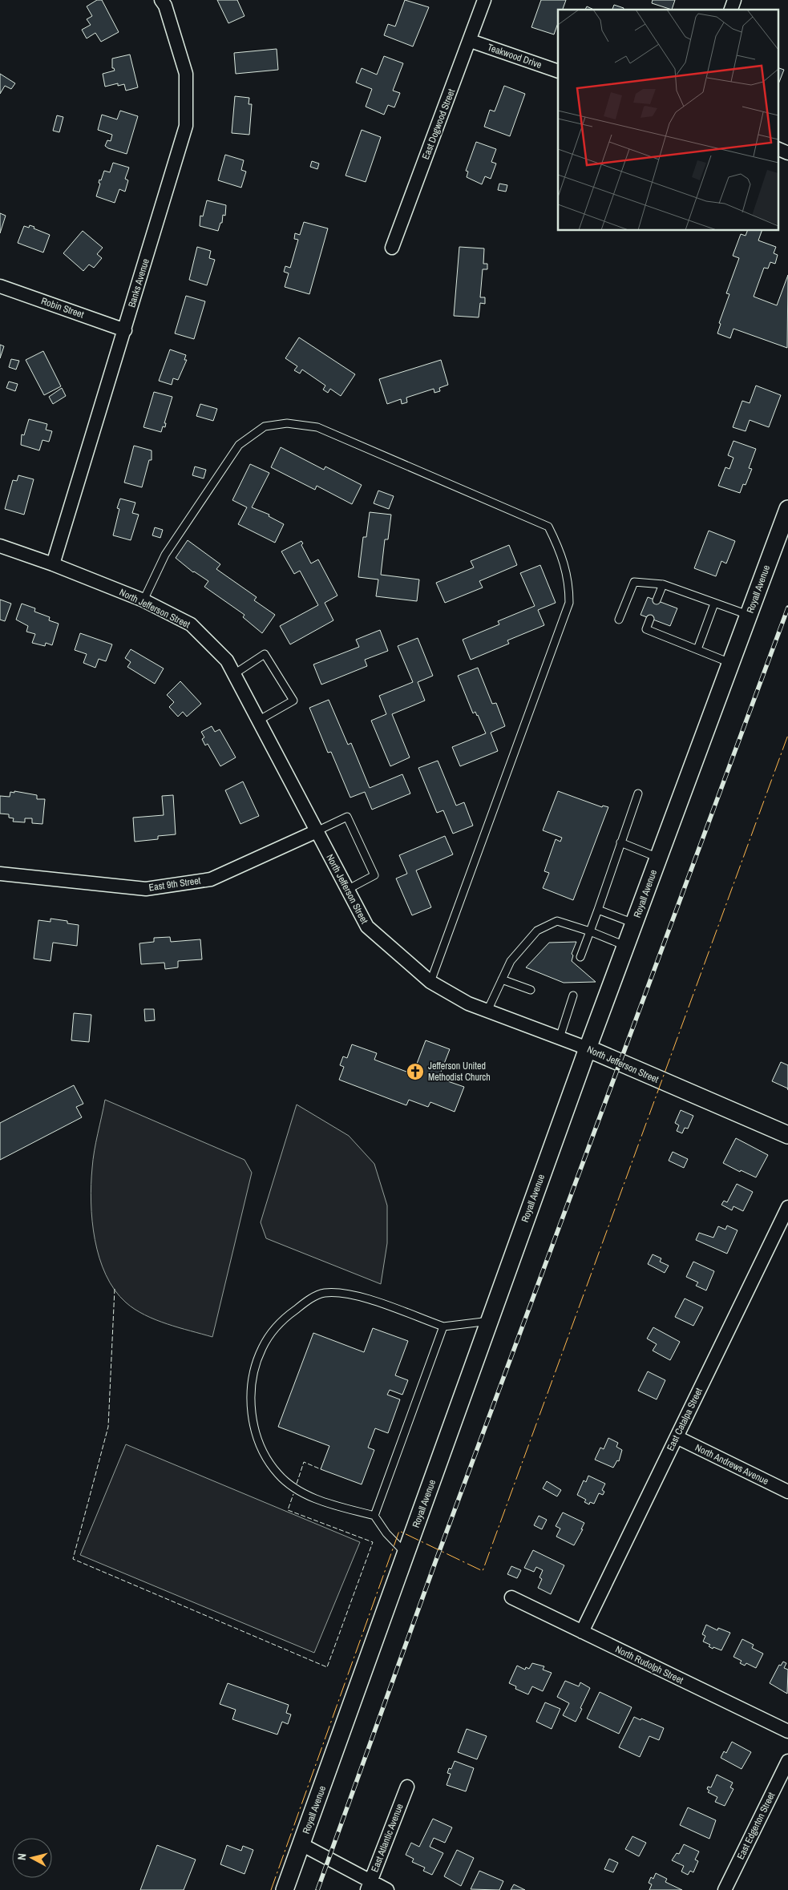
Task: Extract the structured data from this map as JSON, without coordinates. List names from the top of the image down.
{
  "streets": {
    "street": [
      "Teakwood Drive",
      "East Dogwood Street",
      "Banks Avenue",
      "Robin Street",
      "Royall Avenue",
      "North Jefferson Street",
      "East 9th Street",
      "East Catalpa Street",
      "North Andrews Avenue",
      "North Rudolph Street",
      "East Edgerton Street",
      "East Atlantic Avenue"
    ]
  },
  "crossings": [
    ["Teakwood Drive", "East Dogwood Street"],
    ["Banks Avenue", "Robin Street"],
    ["Banks Avenue", "North Jefferson Street"],
    ["Royall Avenue", "North Jefferson Street"],
    ["North Jefferson Street", "East 9th Street"],
    ["East Catalpa Street", "North Andrews Avenue"],
    ["East Catalpa Street", "North Rudolph Street"]
  ],
  "places": {
    "church": ["Jefferson United Methodist Church"]
  },
  "north": "left"
}
